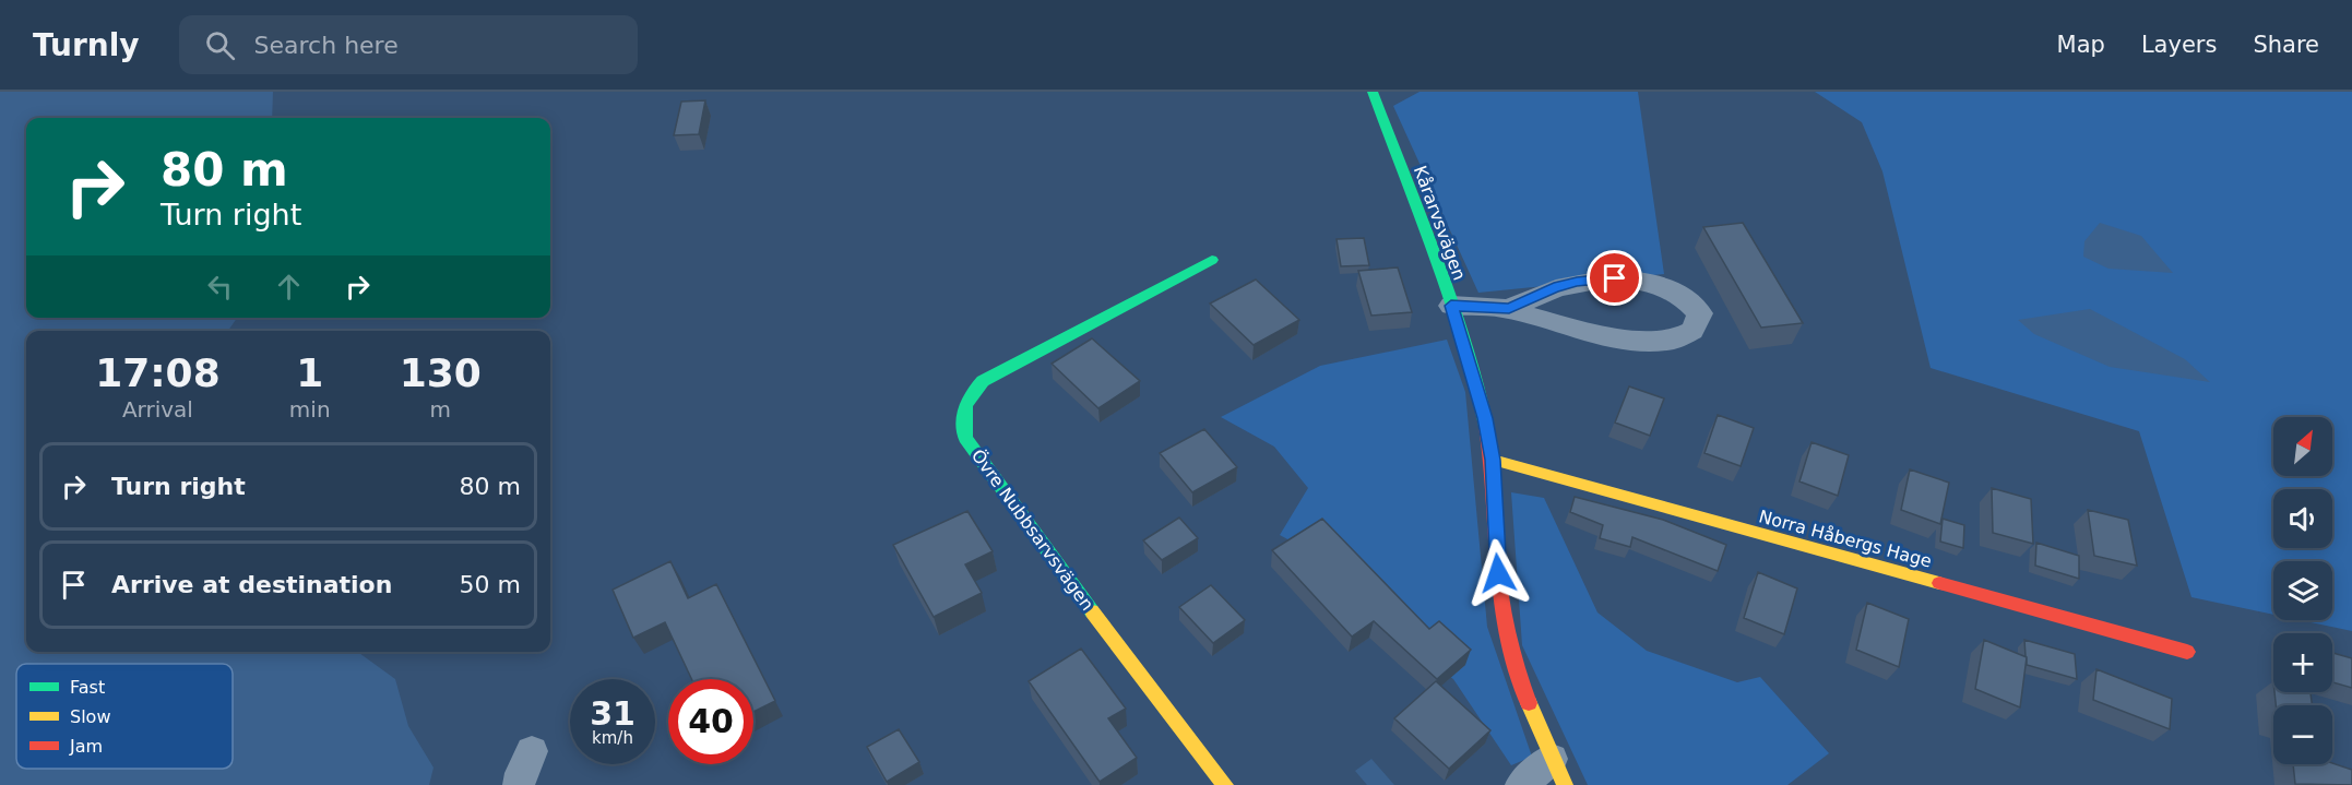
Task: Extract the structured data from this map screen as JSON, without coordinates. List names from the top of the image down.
{
  "streets": {
    "street": ["Kårarvsvägen", "Övre Nubbsarvsvägen", "Norra Håbergs Hage"]
  },
  "crossings": [
    ["Kårarvsvägen", "Norra Håbergs Hage"]
  ],
  "legend": ["Fast", "Slow", "Jam"],
  "north": "top right",
  "page": {
    "header": "Turnly",
    "search": "Search here",
    "nav": ["Map", "Layers", "Share"],
    "turn": ["80 m", "Turn right"],
    "eta": [
      "17:08",
      "Arrival",
      "1",
      "min",
      "130",
      "m"
    ],
    "map_buttons": ["+", "−"],
    "list": [
      {
        "name": "Turn right",
        "value": "80 m"
      },
      {
        "name": "Arrive at destination",
        "value": "50 m"
      }
    ],
    "speed": "31 km/h",
    "limit": "40"
  }
}
